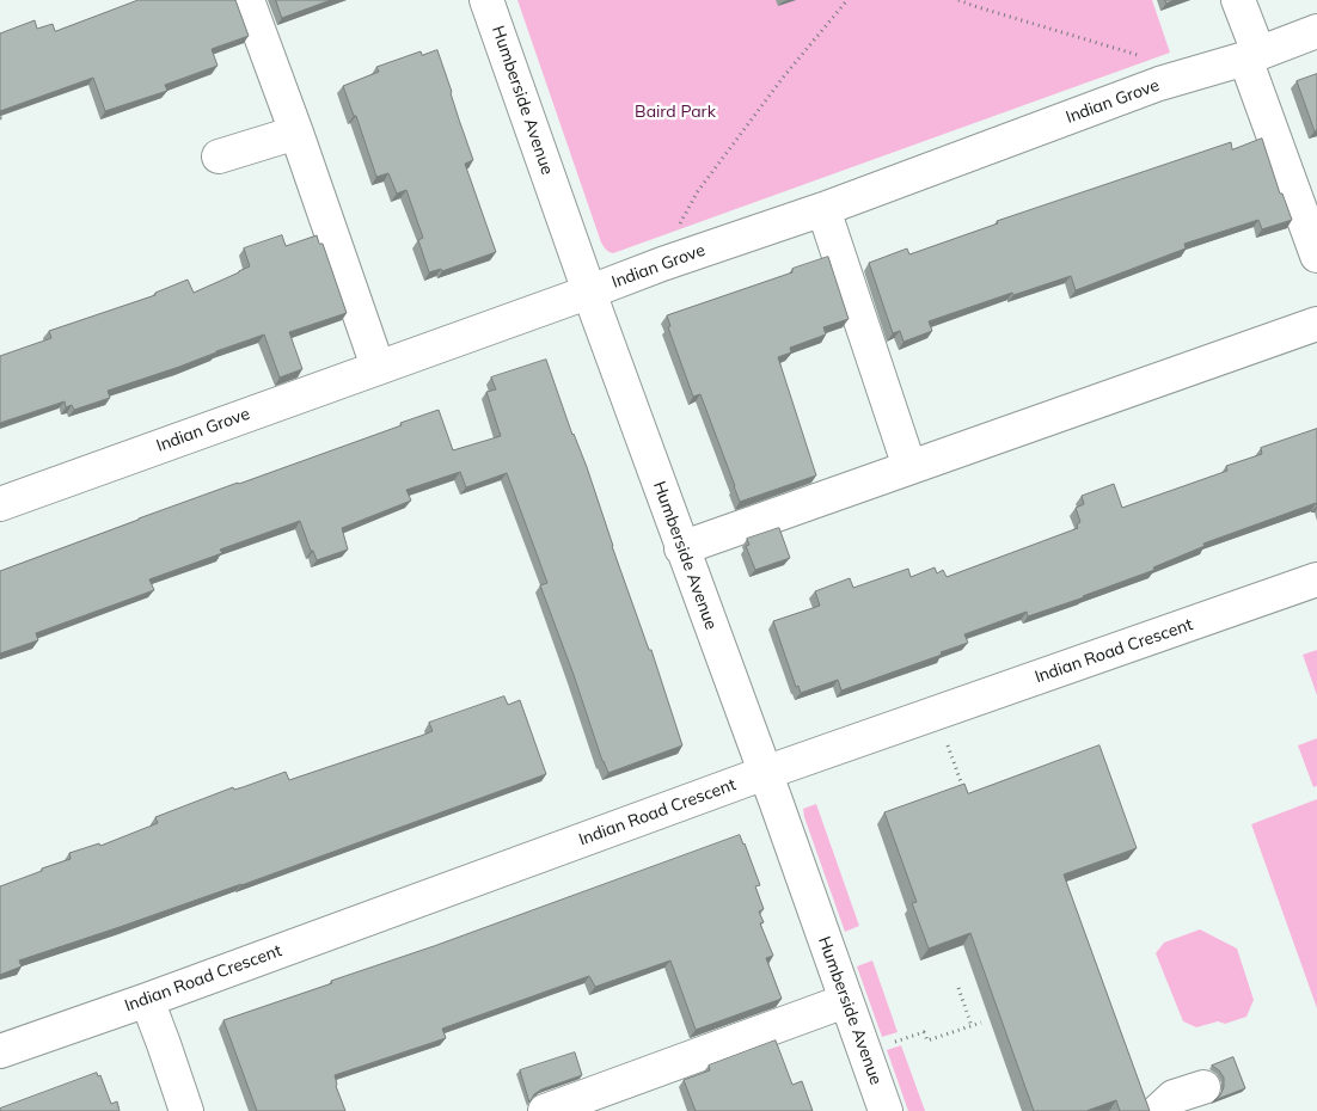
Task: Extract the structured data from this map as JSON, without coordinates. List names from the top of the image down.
{
  "streets": {
    "street": ["Humberside Avenue", "Indian Grove", "Indian Road Crescent"]
  },
  "crossings": [
    ["Humberside Avenue", "Indian Grove"],
    ["Humberside Avenue", "Indian Road Crescent"]
  ],
  "parks": ["Baird Park"]
}
